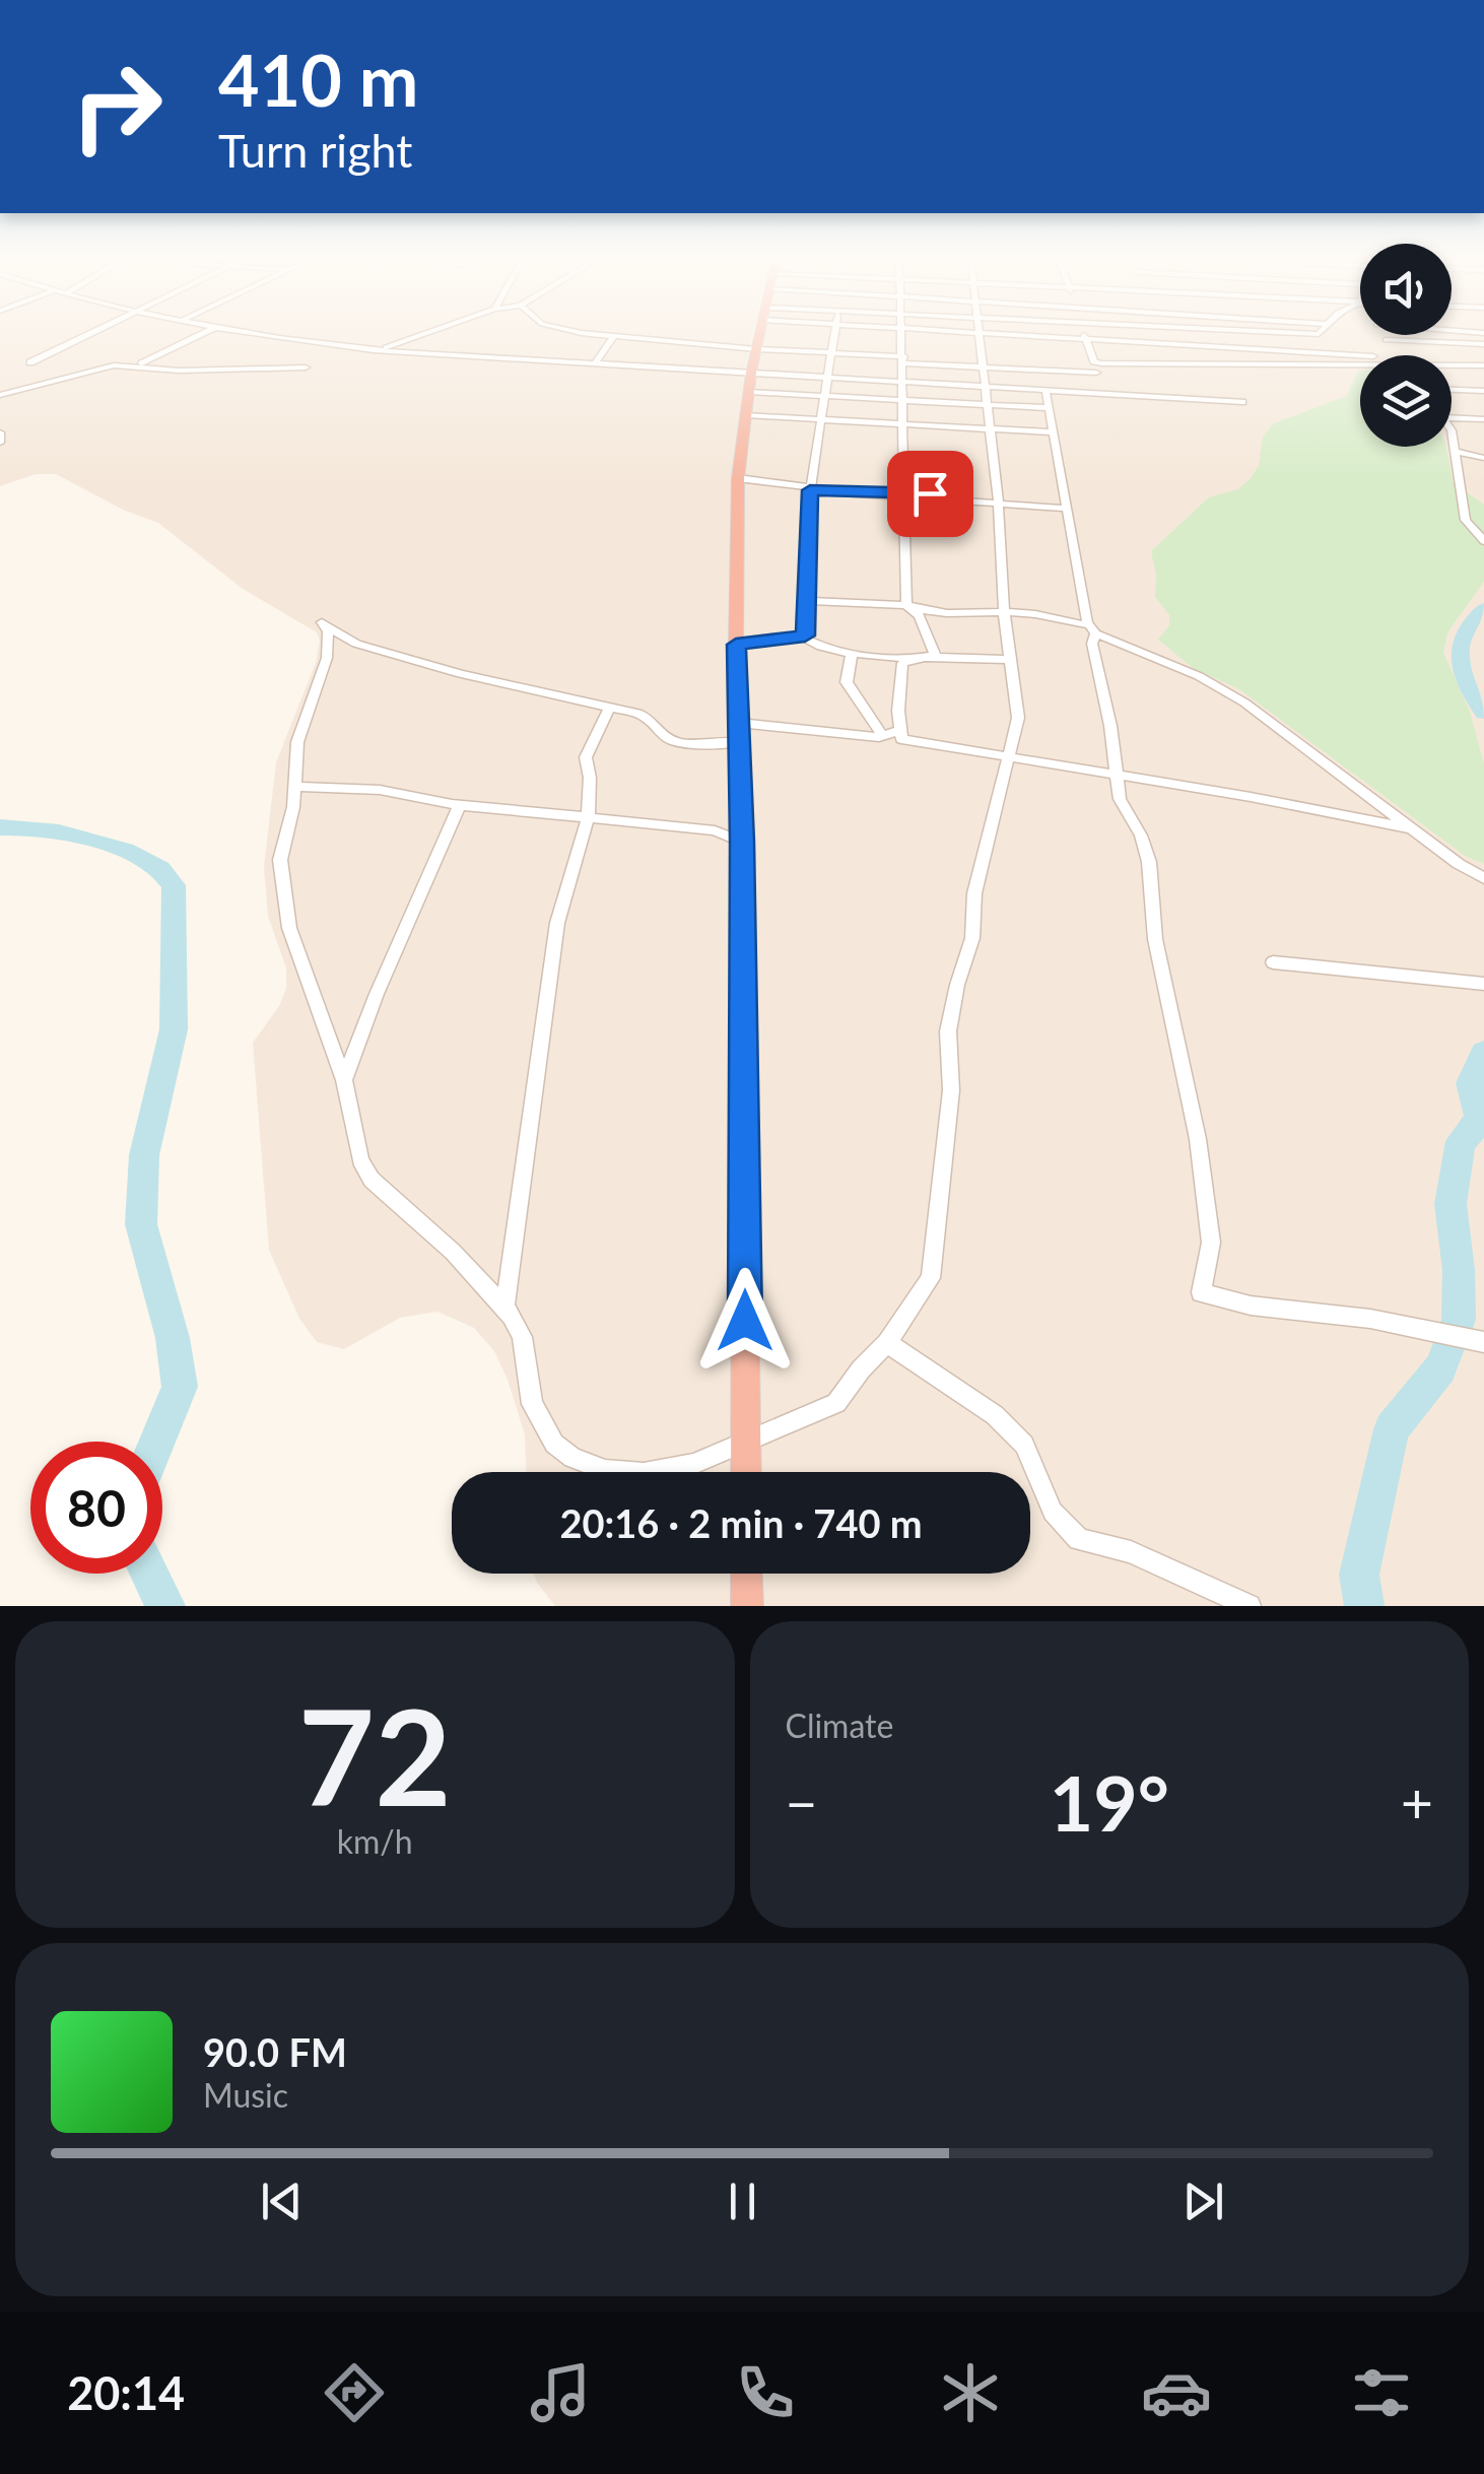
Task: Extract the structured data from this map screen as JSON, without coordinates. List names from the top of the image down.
{
  "page": {
    "turn": ["410 m", "Turn right"],
    "limit": "80",
    "trip": "20:16 · 2 min · 740 m",
    "tile": [
      ["72", "km/h"],
      "Climate"
    ],
    "heat": ["−", "19°", "+"],
    "song": ["90.0 FM", "Music"],
    "tabs": "20:14"
  }
}
